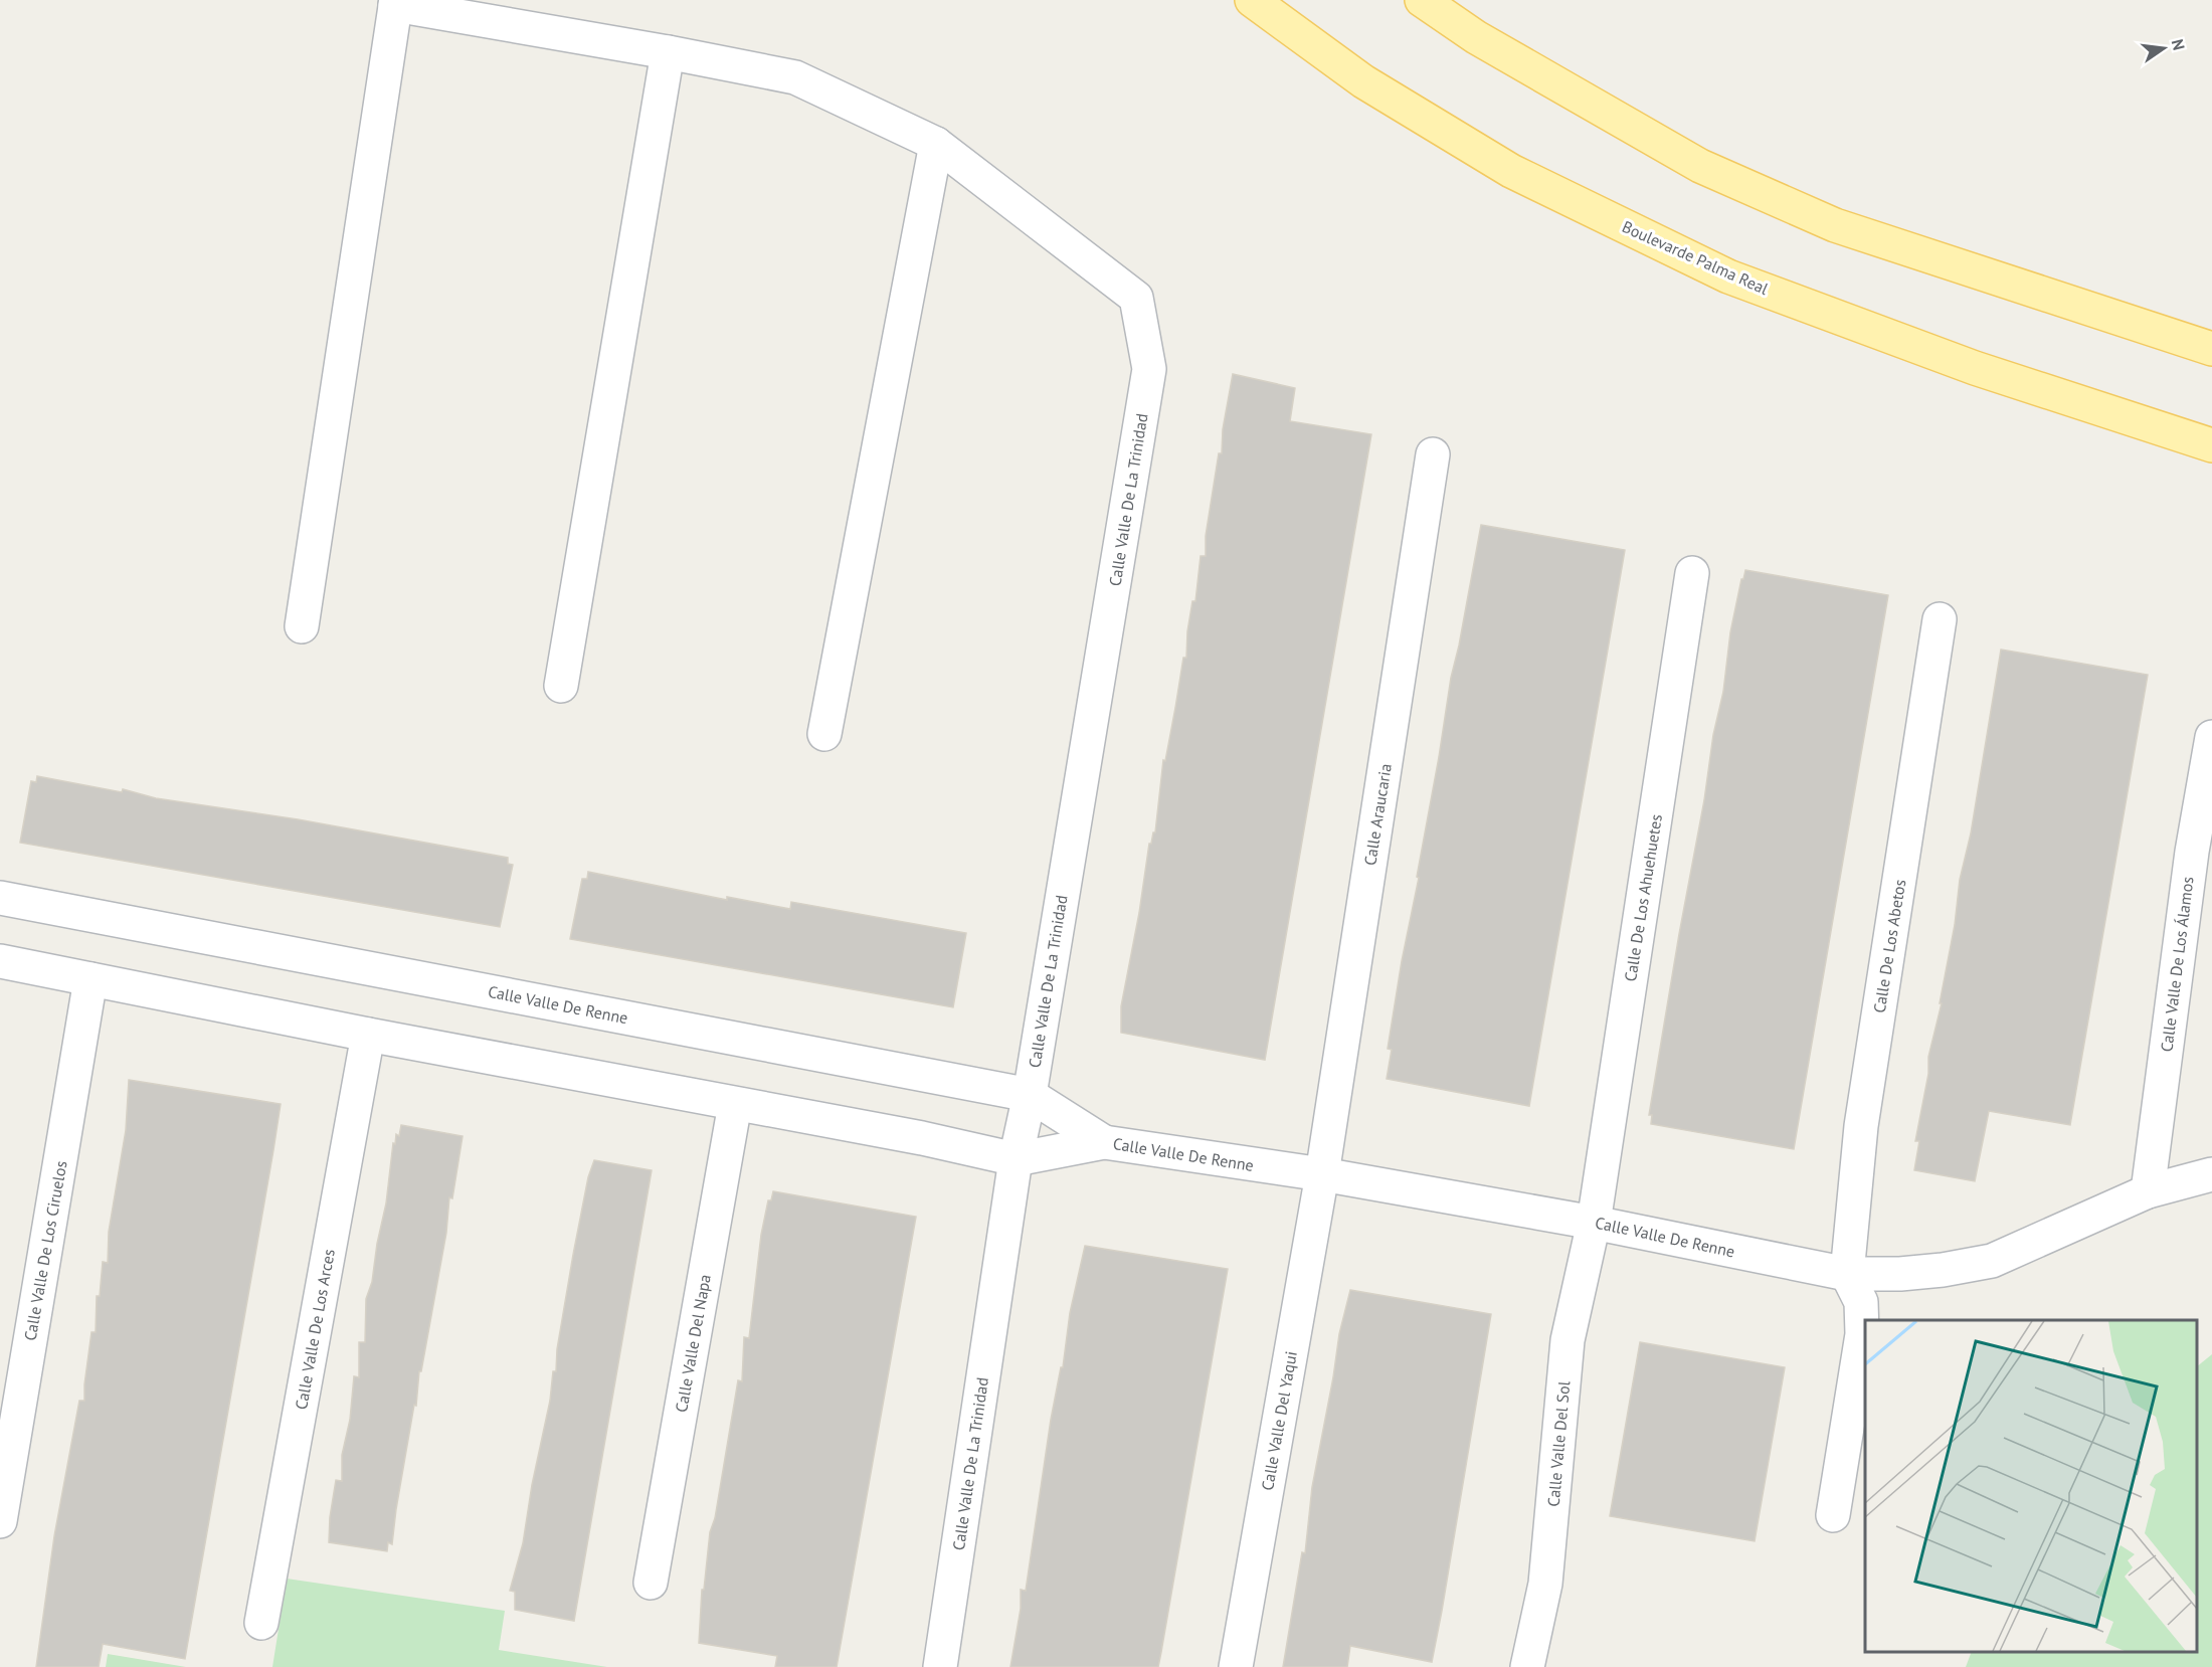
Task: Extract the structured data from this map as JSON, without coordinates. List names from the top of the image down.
{
  "streets": {
    "main road": ["Boulevarde Palma Real"],
    "street": [
      "Calle Valle De La Trinidad",
      "Calle Araucaria",
      "Calle De Los Ahuehuetes",
      "Calle De Los Abetos",
      "Calle Valle De Los Álamos",
      "Calle Valle De Renne",
      "Calle Valle De Los Ciruelos",
      "Calle Valle De Los Arces",
      "Calle Valle Del Napa",
      "Calle Valle Del Yaqui",
      "Calle Valle Del Sol"
    ]
  },
  "crossings": [
    ["Calle Valle De La Trinidad", "Calle Valle De Renne"],
    ["Calle Araucaria", "Calle Valle De Renne"],
    ["Calle Araucaria", "Calle Valle Del Yaqui"],
    ["Calle De Los Ahuehuetes", "Calle Valle De Renne"],
    ["Calle De Los Ahuehuetes", "Calle Valle Del Sol"],
    ["Calle De Los Abetos", "Calle Valle De Renne"],
    ["Calle Valle De Los Álamos", "Calle Valle De Renne"],
    ["Calle Valle De Renne", "Calle Valle De Los Ciruelos"],
    ["Calle Valle De Renne", "Calle Valle De Los Arces"],
    ["Calle Valle De Renne", "Calle Valle Del Napa"],
    ["Calle Valle De Renne", "Calle Valle Del Yaqui"],
    ["Calle Valle De Renne", "Calle Valle Del Sol"]
  ],
  "north": "right"
}
